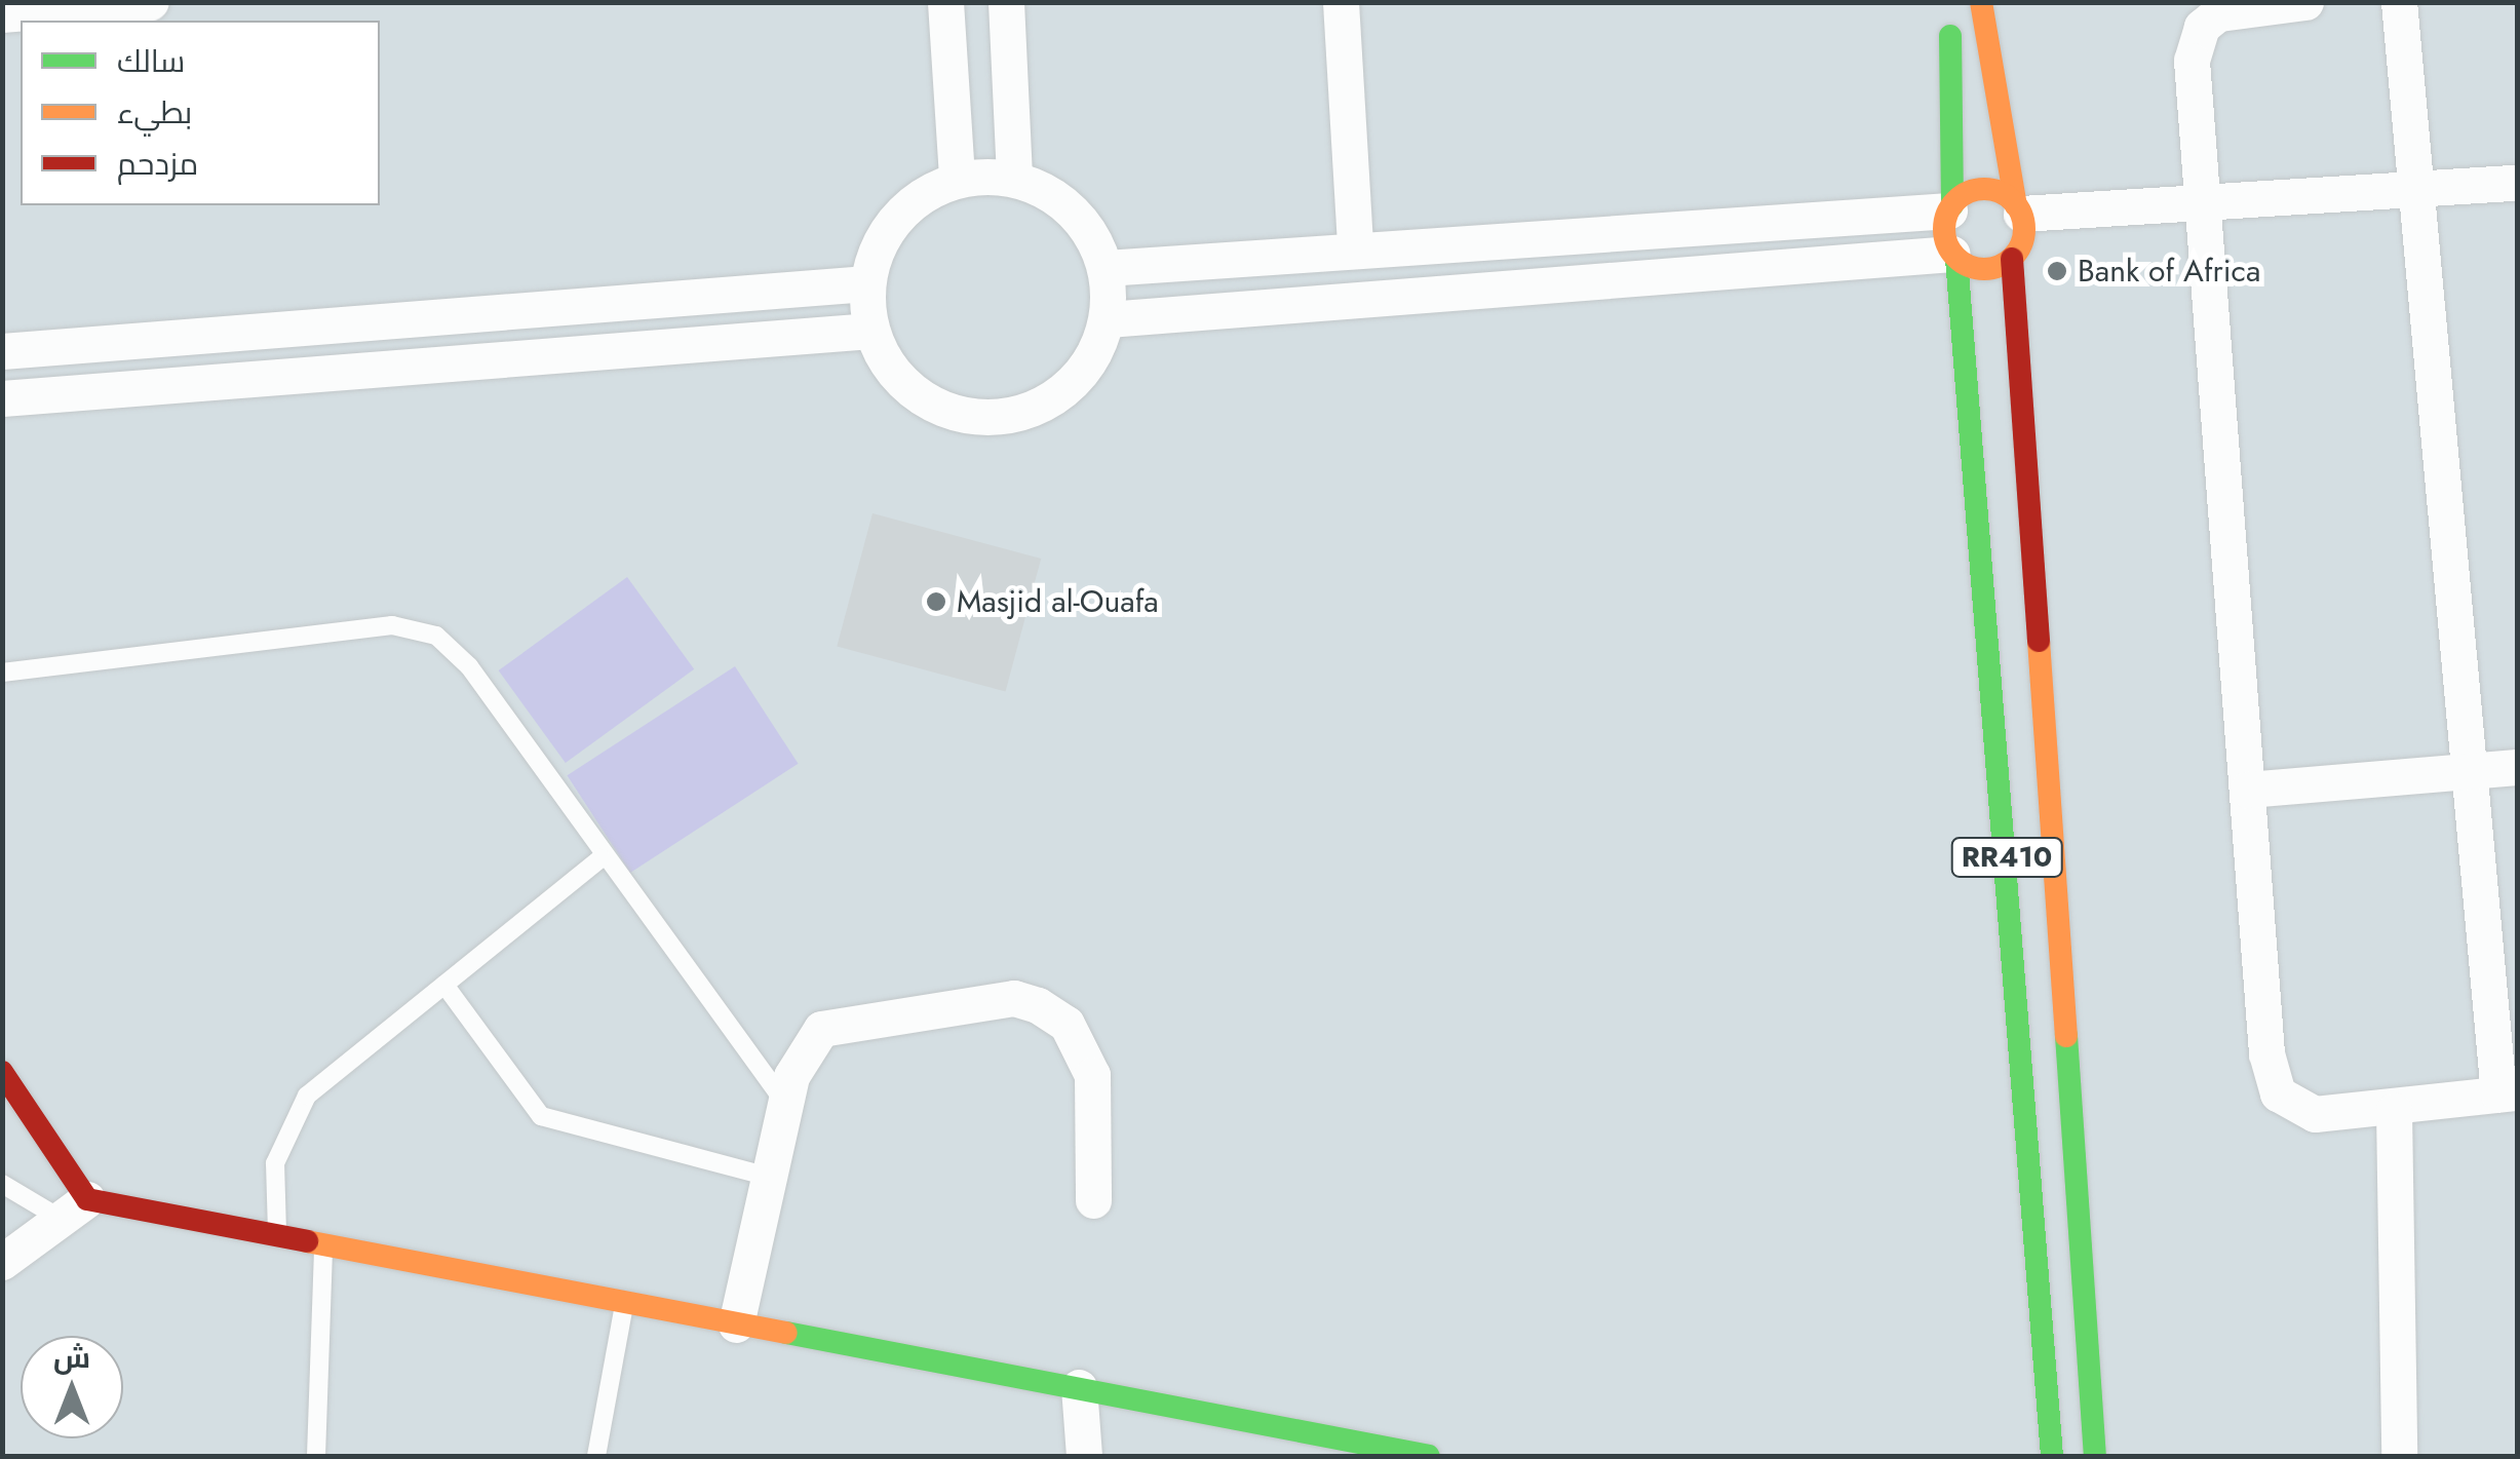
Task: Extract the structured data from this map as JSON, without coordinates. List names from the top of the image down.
{
  "streets": {
    "main road": ["RR410"]
  },
  "places": ["Bank of Africa", "Masjid al-Ouafa"],
  "legend": ["سالك", "بطيء", "مزدحم"],
  "north": "top"
}
